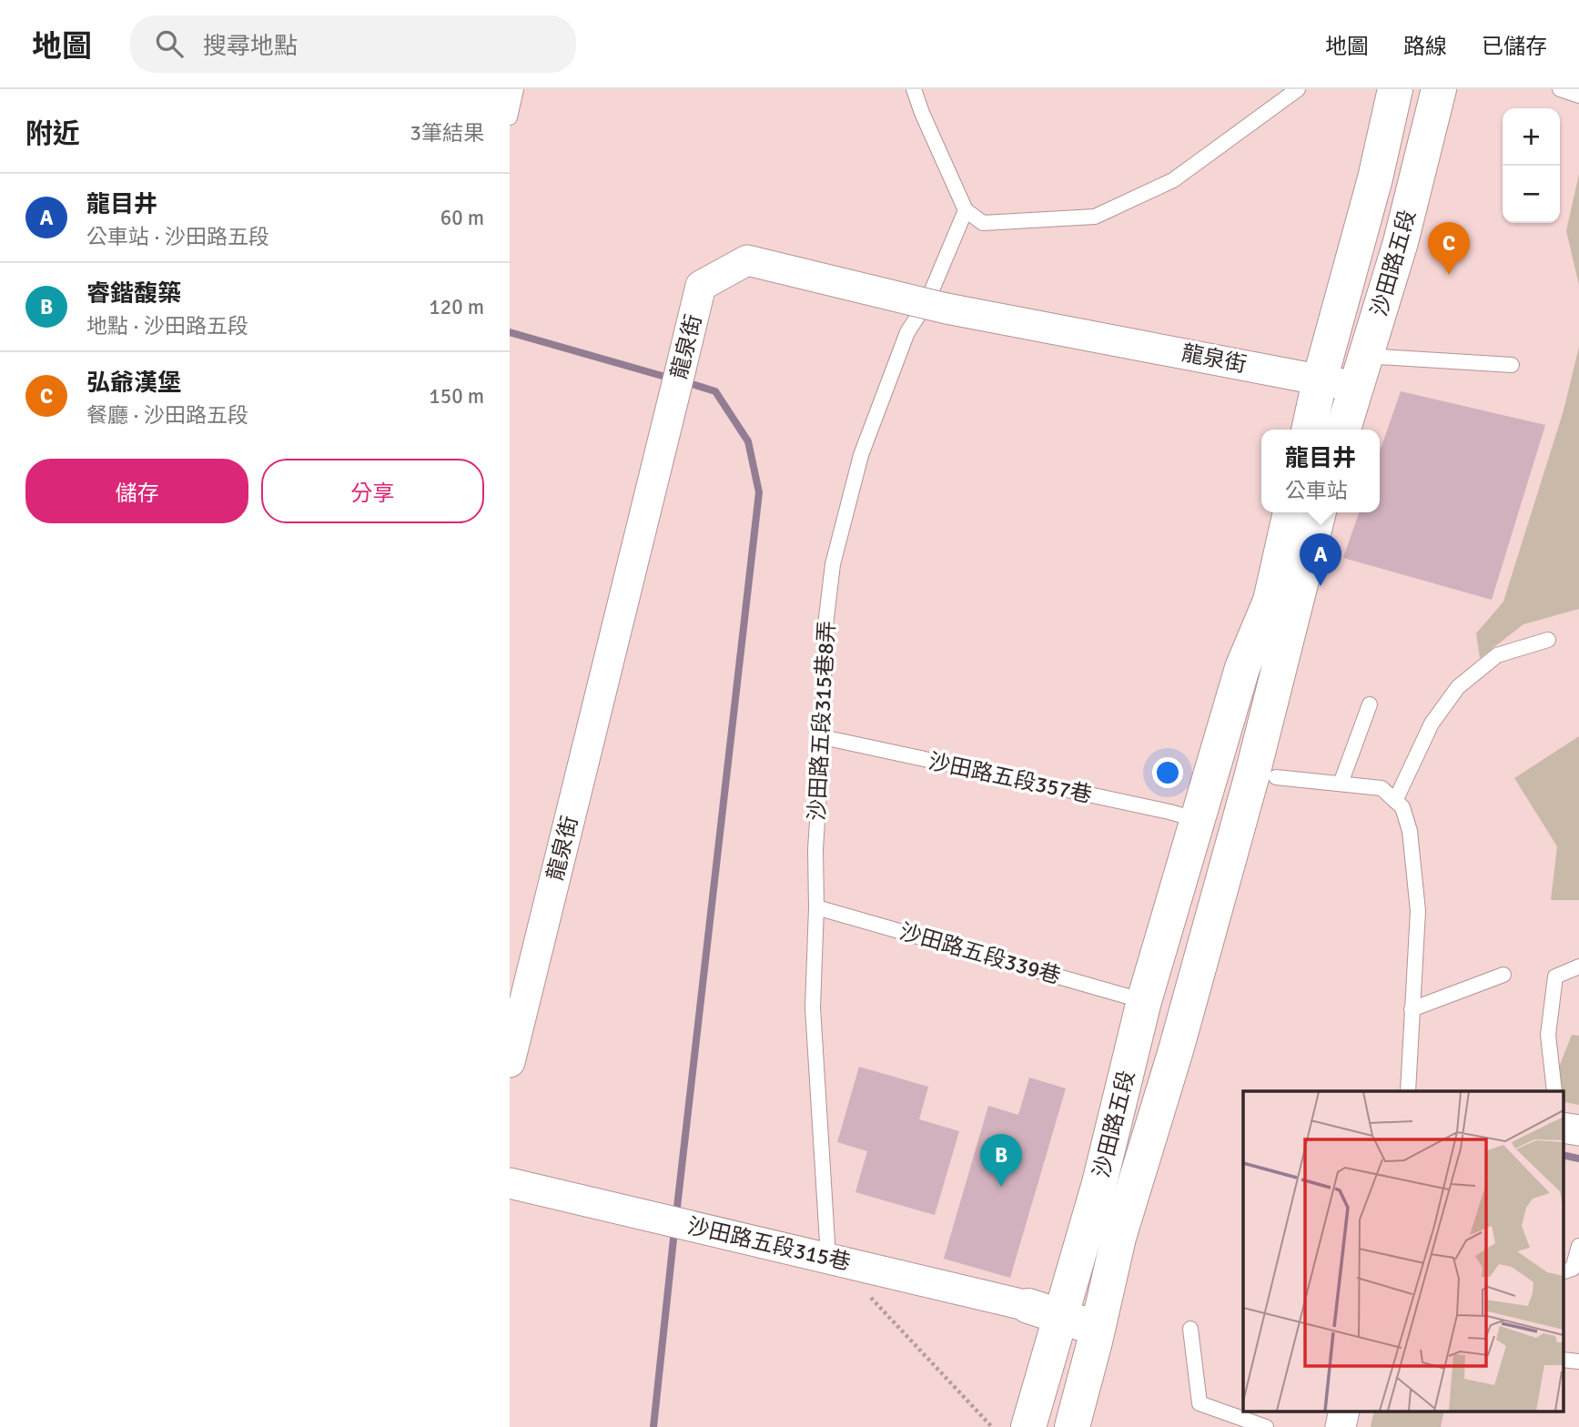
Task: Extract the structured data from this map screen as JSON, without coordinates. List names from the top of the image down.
{
  "streets": {
    "street": ["沙田路五段", "龍泉街", "沙田路五段315巷"],
    "lane": ["沙田路五段315巷8弄", "沙田路五段357巷", "沙田路五段339巷"]
  },
  "crossings": [
    ["沙田路五段", "龍泉街"],
    ["沙田路五段", "沙田路五段357巷"],
    ["沙田路五段", "沙田路五段339巷"],
    ["沙田路五段", "沙田路五段315巷"],
    ["沙田路五段315巷8弄", "沙田路五段357巷"],
    ["沙田路五段315巷8弄", "沙田路五段339巷"],
    ["沙田路五段315巷8弄", "沙田路五段315巷"]
  ],
  "page": {
    "header": "地圖",
    "search": "搜尋地點",
    "nav": ["地圖", "路線", "已儲存"],
    "heading": ["附近", "3筆結果"],
    "map_buttons": ["+", "−"],
    "list": [
      {
        "mark": "A",
        "name": "龍目井",
        "note": "公車站 · 沙田路五段",
        "value": "60 m"
      },
      {
        "mark": "B",
        "name": "睿鍇馥築",
        "note": "地點 · 沙田路五段",
        "value": "120 m"
      },
      {
        "mark": "C",
        "name": "弘爺漢堡",
        "note": "餐廳 · 沙田路五段",
        "value": "150 m"
      }
    ],
    "pins": ["C", "A", "B"],
    "popup": ["龍目井", "公車站"],
    "buttons": ["儲存", "分享"]
  }
}
